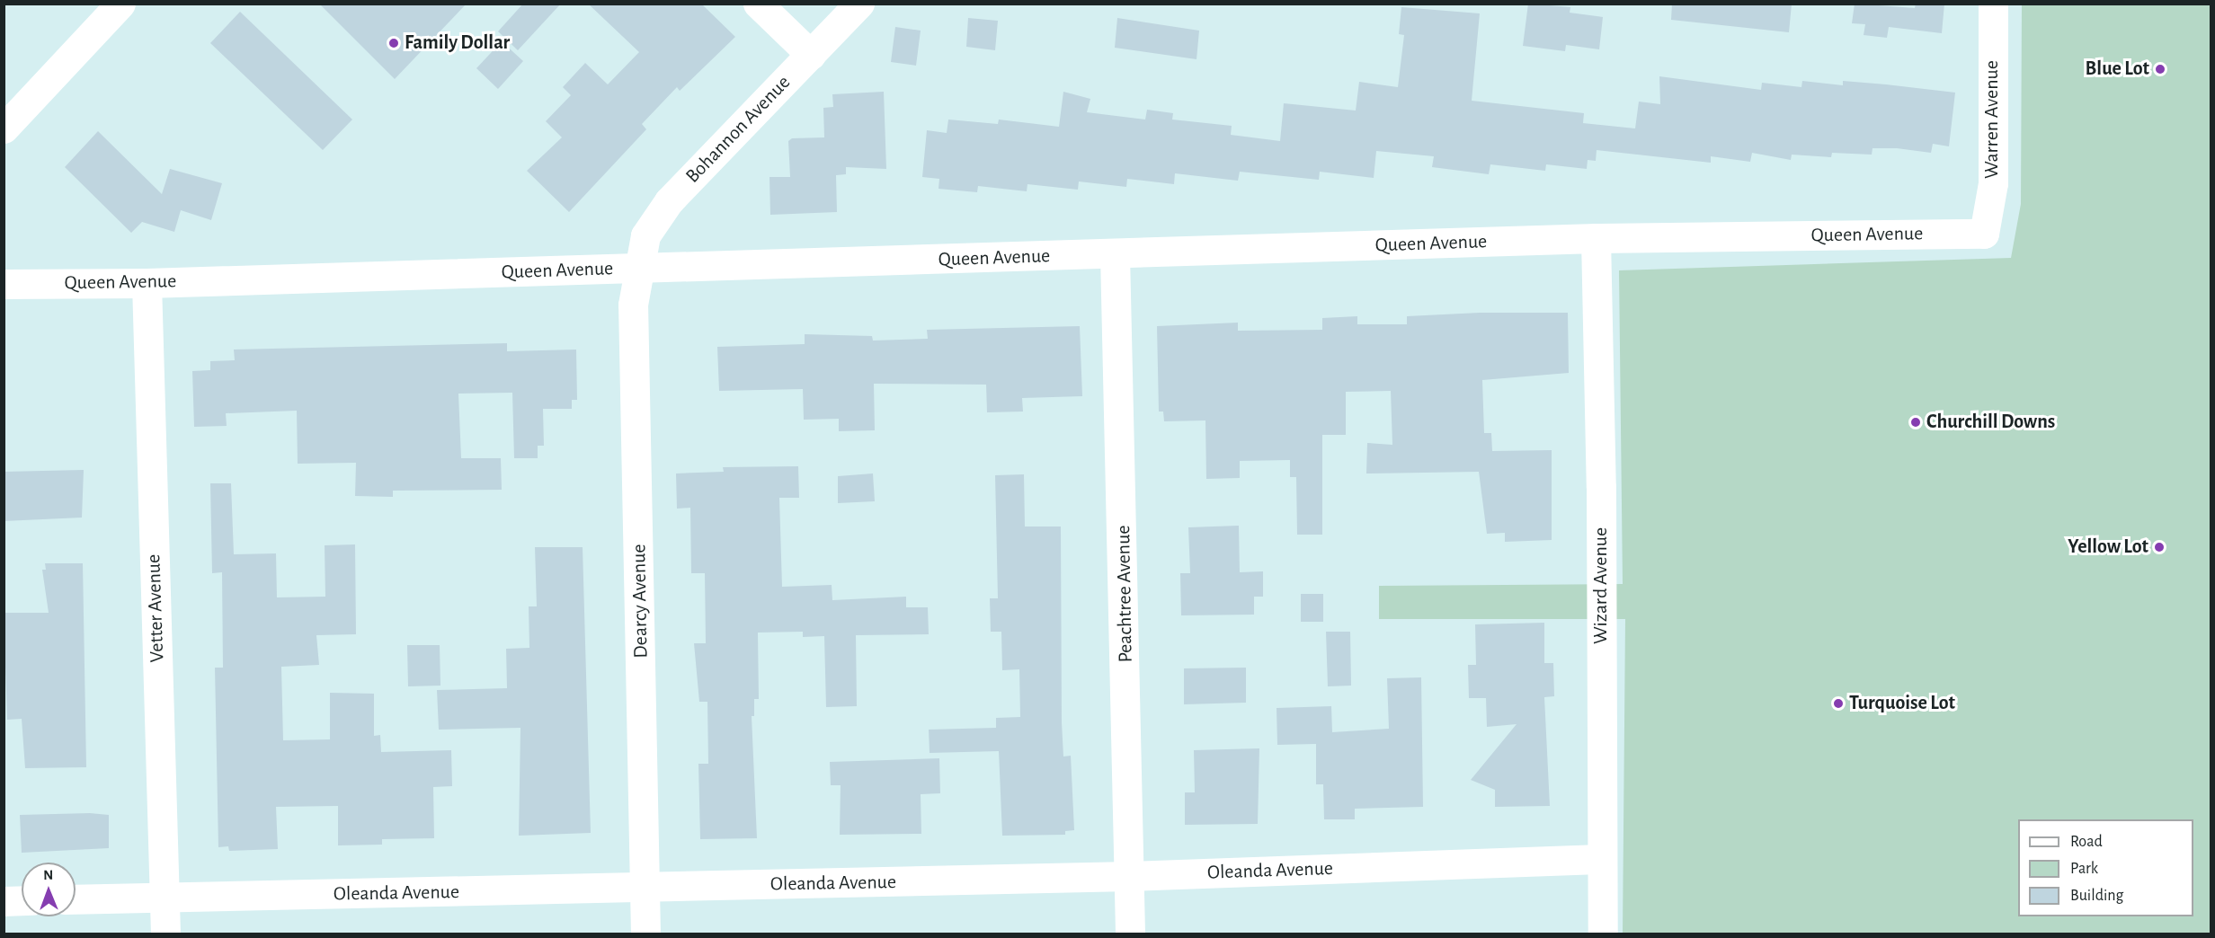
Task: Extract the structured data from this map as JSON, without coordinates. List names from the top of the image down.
{
  "streets": {
    "street": [
      "Warren Avenue",
      "Bohannon Avenue",
      "Queen Avenue",
      "Wizard Avenue",
      "Peachtree Avenue",
      "Dearcy Avenue",
      "Vetter Avenue",
      "Oleanda Avenue"
    ]
  },
  "crossings": [
    ["Warren Avenue", "Queen Avenue"],
    ["Bohannon Avenue", "Queen Avenue"],
    ["Bohannon Avenue", "Dearcy Avenue"],
    ["Queen Avenue", "Wizard Avenue"],
    ["Queen Avenue", "Peachtree Avenue"],
    ["Queen Avenue", "Dearcy Avenue"],
    ["Queen Avenue", "Vetter Avenue"],
    ["Wizard Avenue", "Oleanda Avenue"],
    ["Peachtree Avenue", "Oleanda Avenue"],
    ["Dearcy Avenue", "Oleanda Avenue"],
    ["Vetter Avenue", "Oleanda Avenue"]
  ],
  "places": [
    "Family Dollar",
    "Blue Lot",
    "Churchill Downs",
    "Yellow Lot",
    "Turquoise Lot"
  ],
  "legend": ["Road", "Park", "Building"],
  "north": "top"
}
